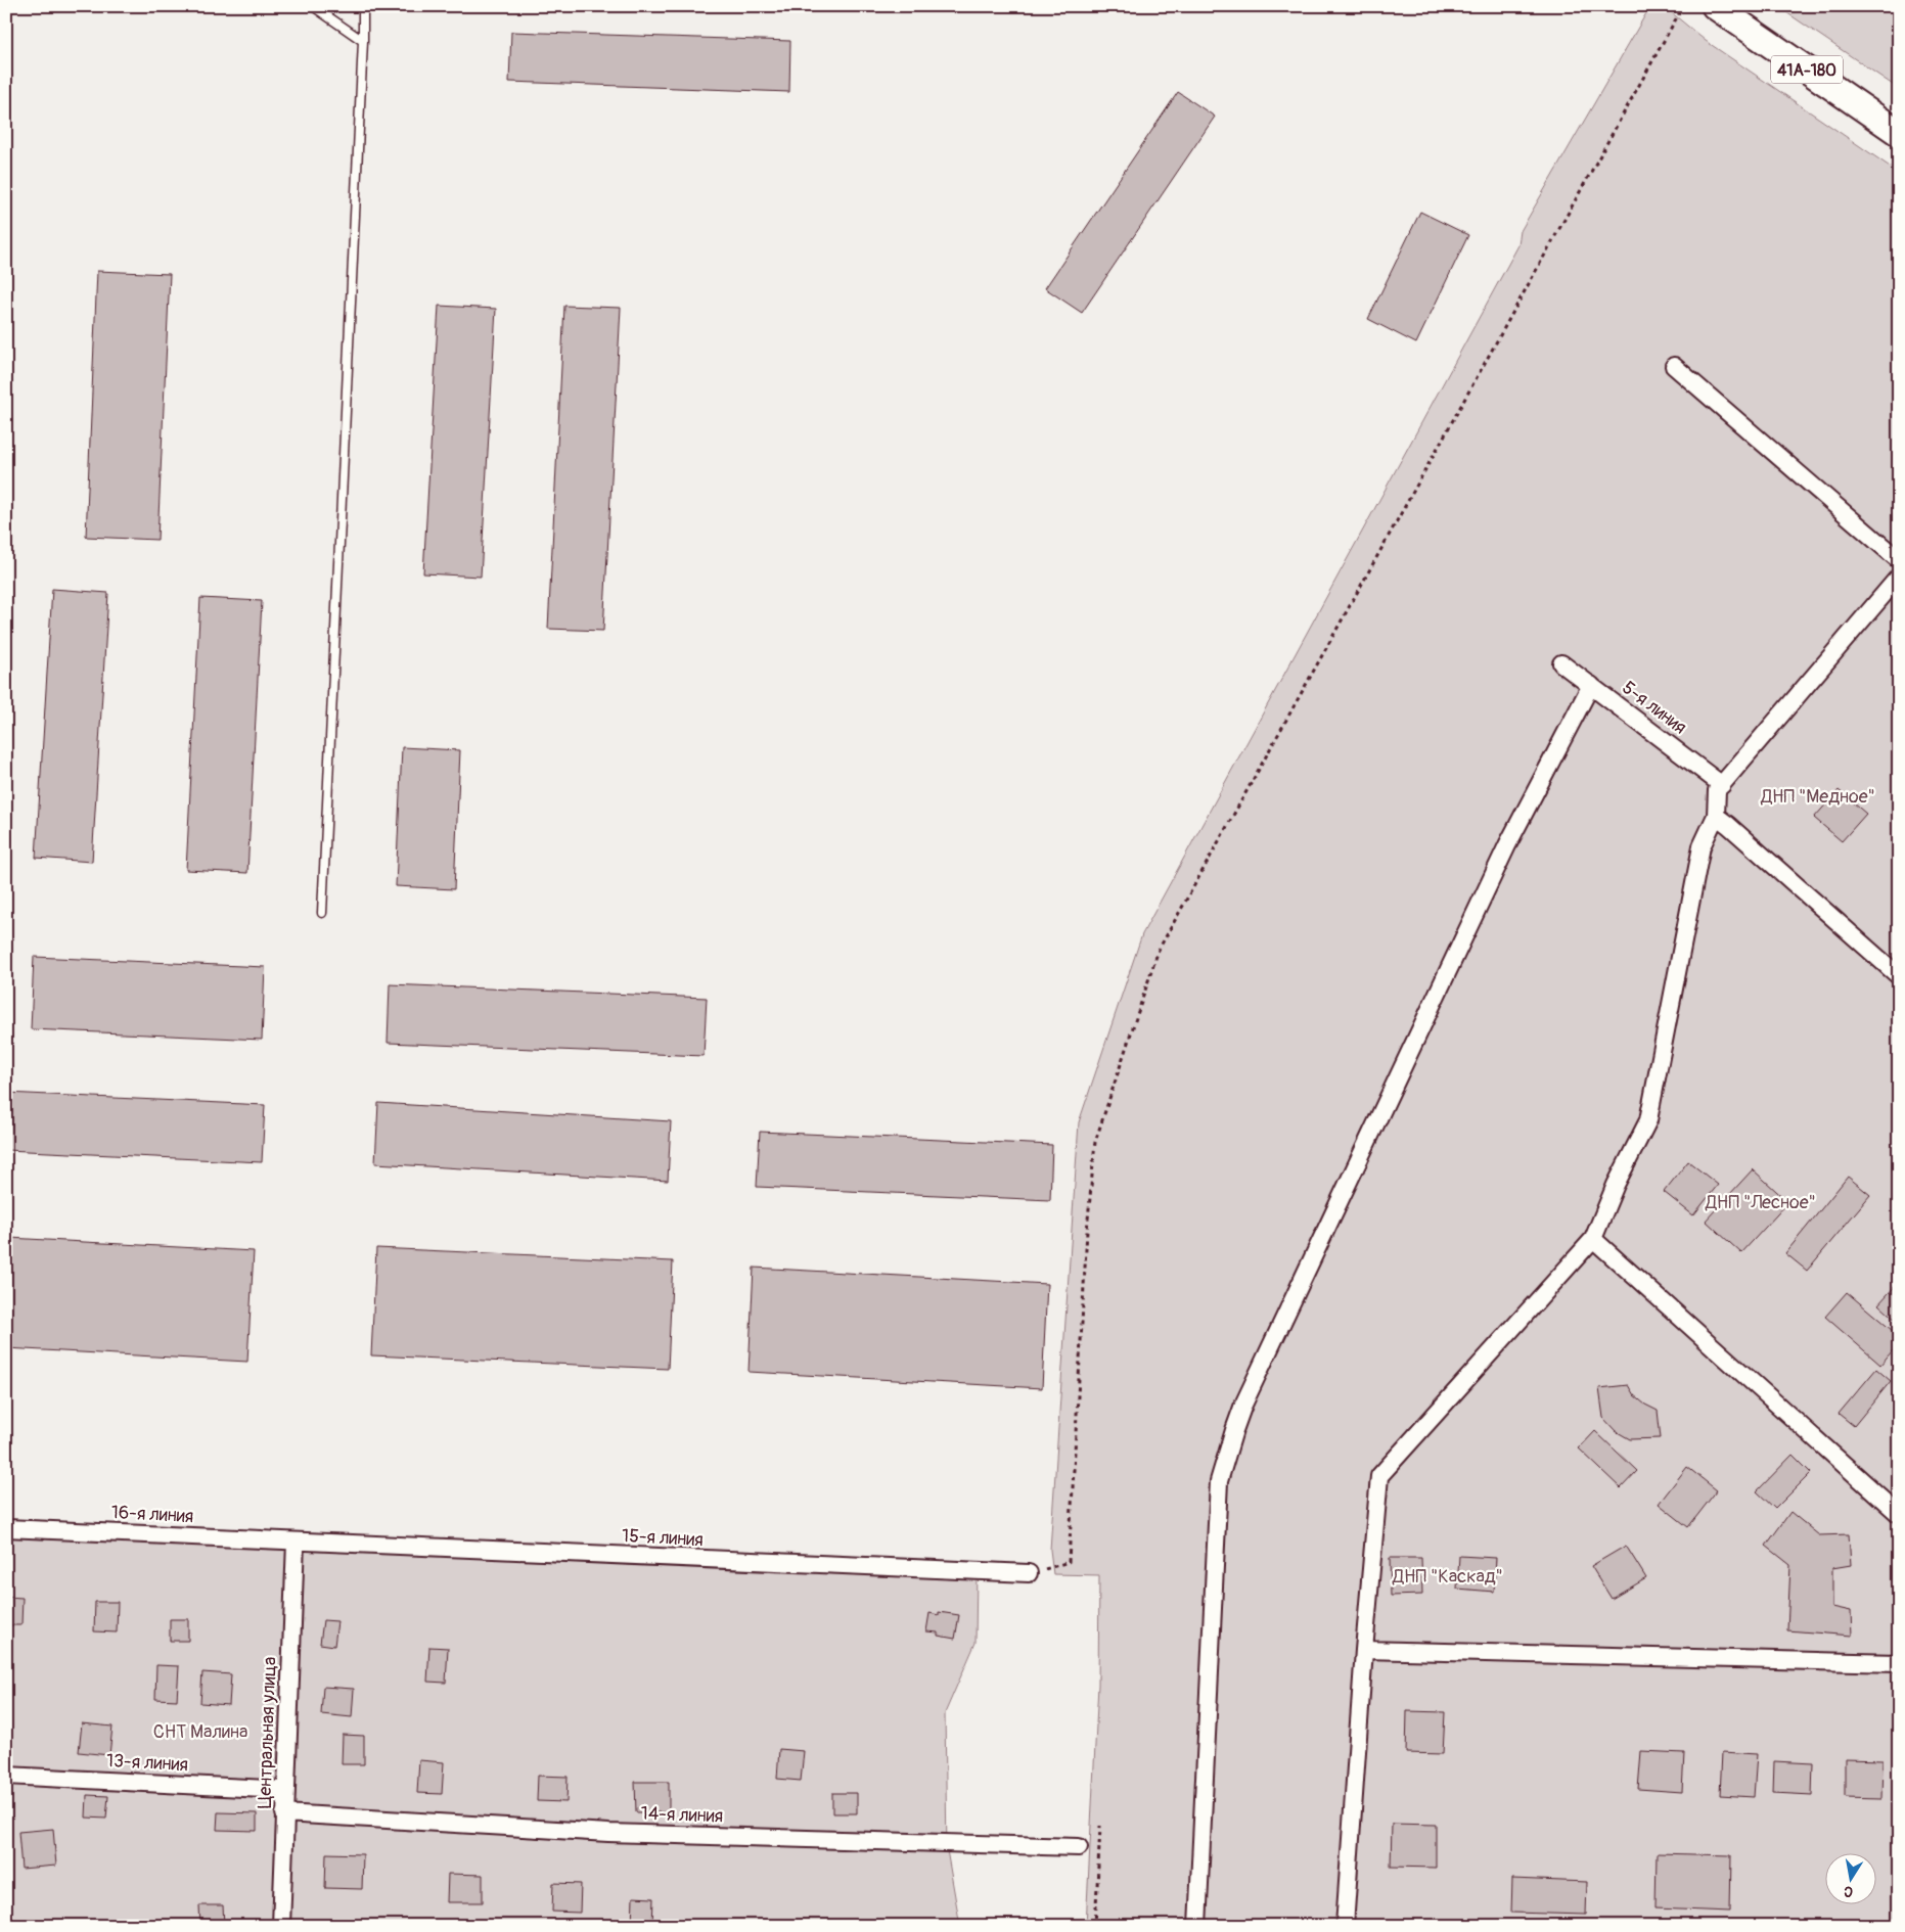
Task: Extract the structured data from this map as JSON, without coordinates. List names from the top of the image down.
{
  "streets": {
    "main road": ["41А-180"],
    "street": [
      "5-я линия",
      "16-я линия",
      "15-я линия",
      "Центральная улица",
      "13-я линия",
      "14-я линия"
    ]
  },
  "crossings": [
    ["16-я линия", "15-я линия"],
    ["16-я линия", "Центральная улица"],
    ["15-я линия", "Центральная улица"],
    ["Центральная улица", "13-я линия"],
    ["Центральная улица", "14-я линия"]
  ],
  "parks": [
    "ДНП \"Медное\"",
    "ДНП \"Лесное\"",
    "ДНП \"Каскад\"",
    "СНТ Малина"
  ],
  "north": "bottom"
}
